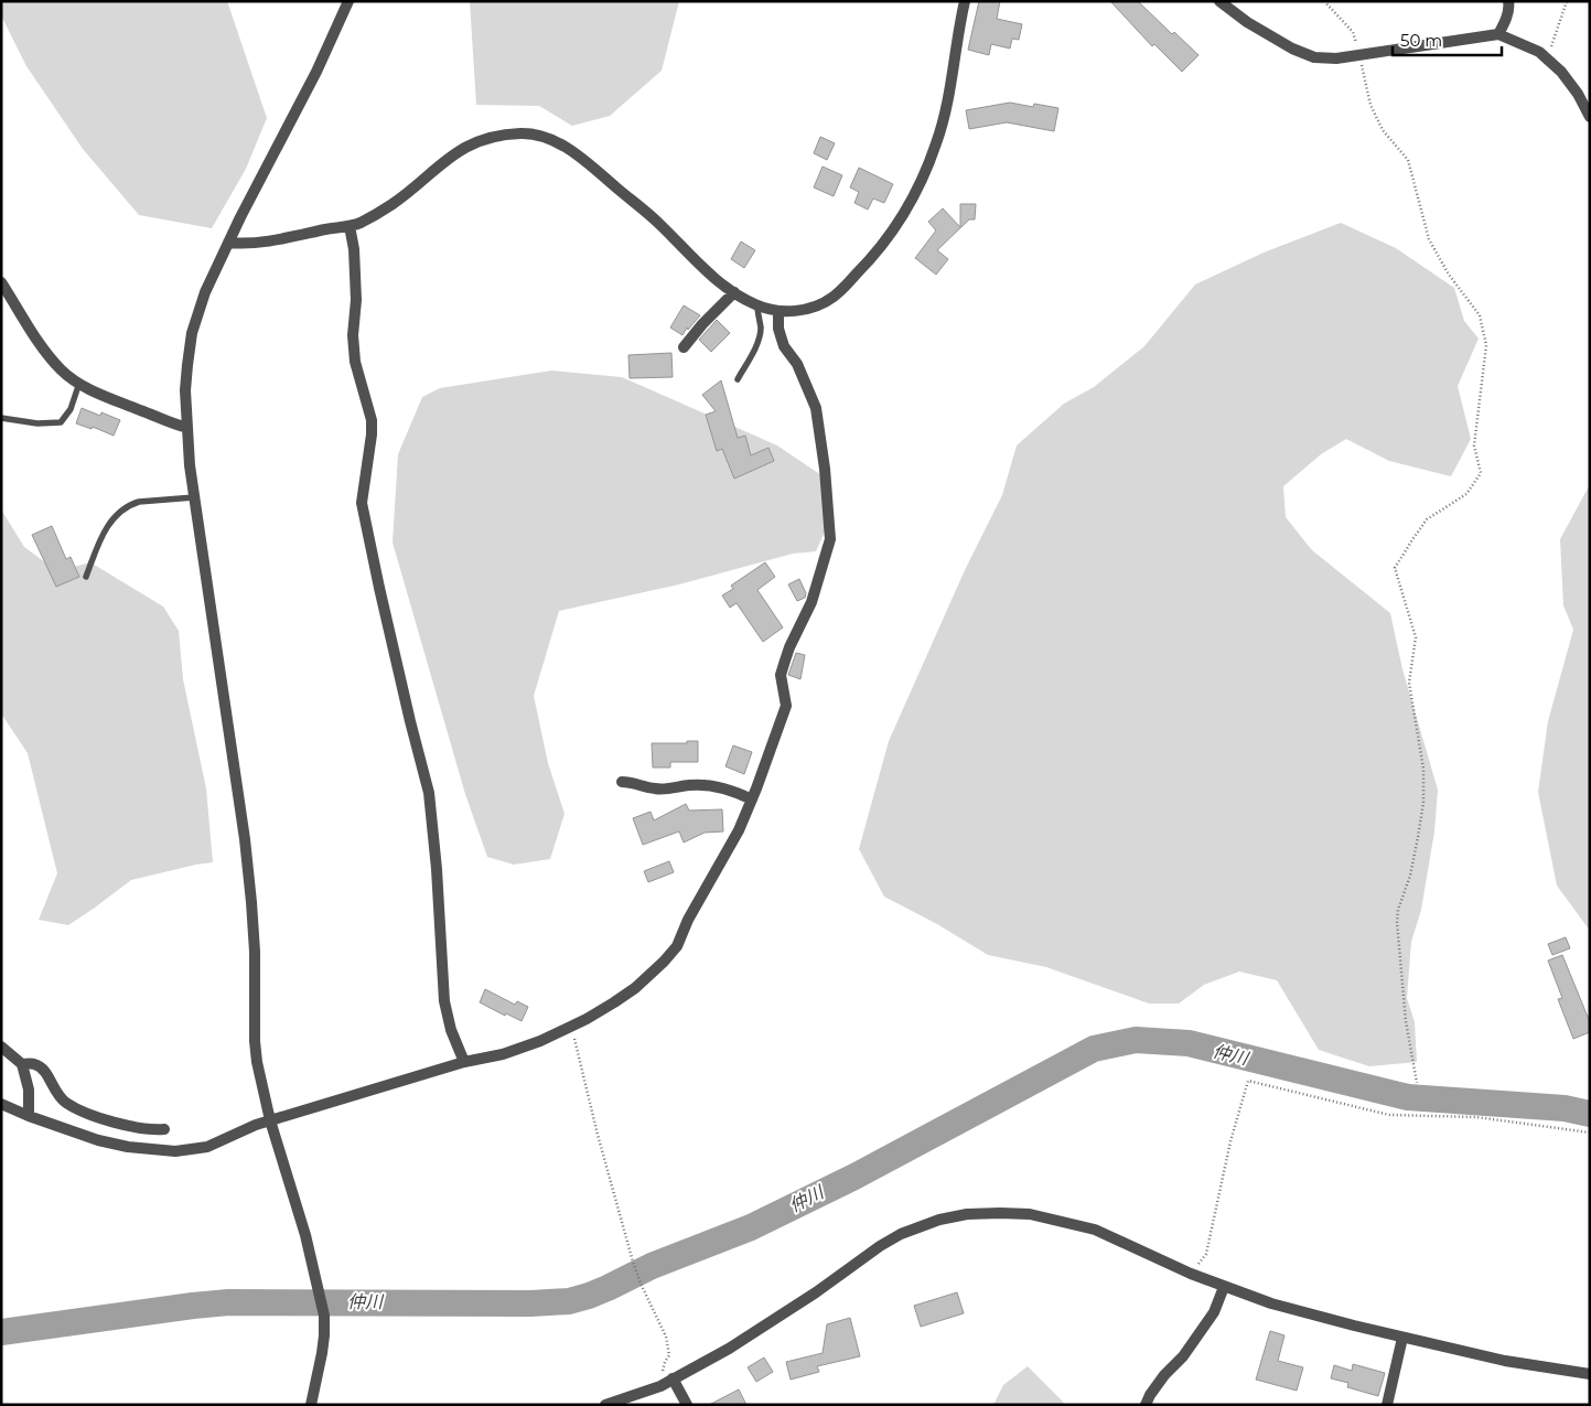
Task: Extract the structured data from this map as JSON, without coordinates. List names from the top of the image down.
{
  "water": ["仲川"],
  "scale_bar": "50 m"
}
